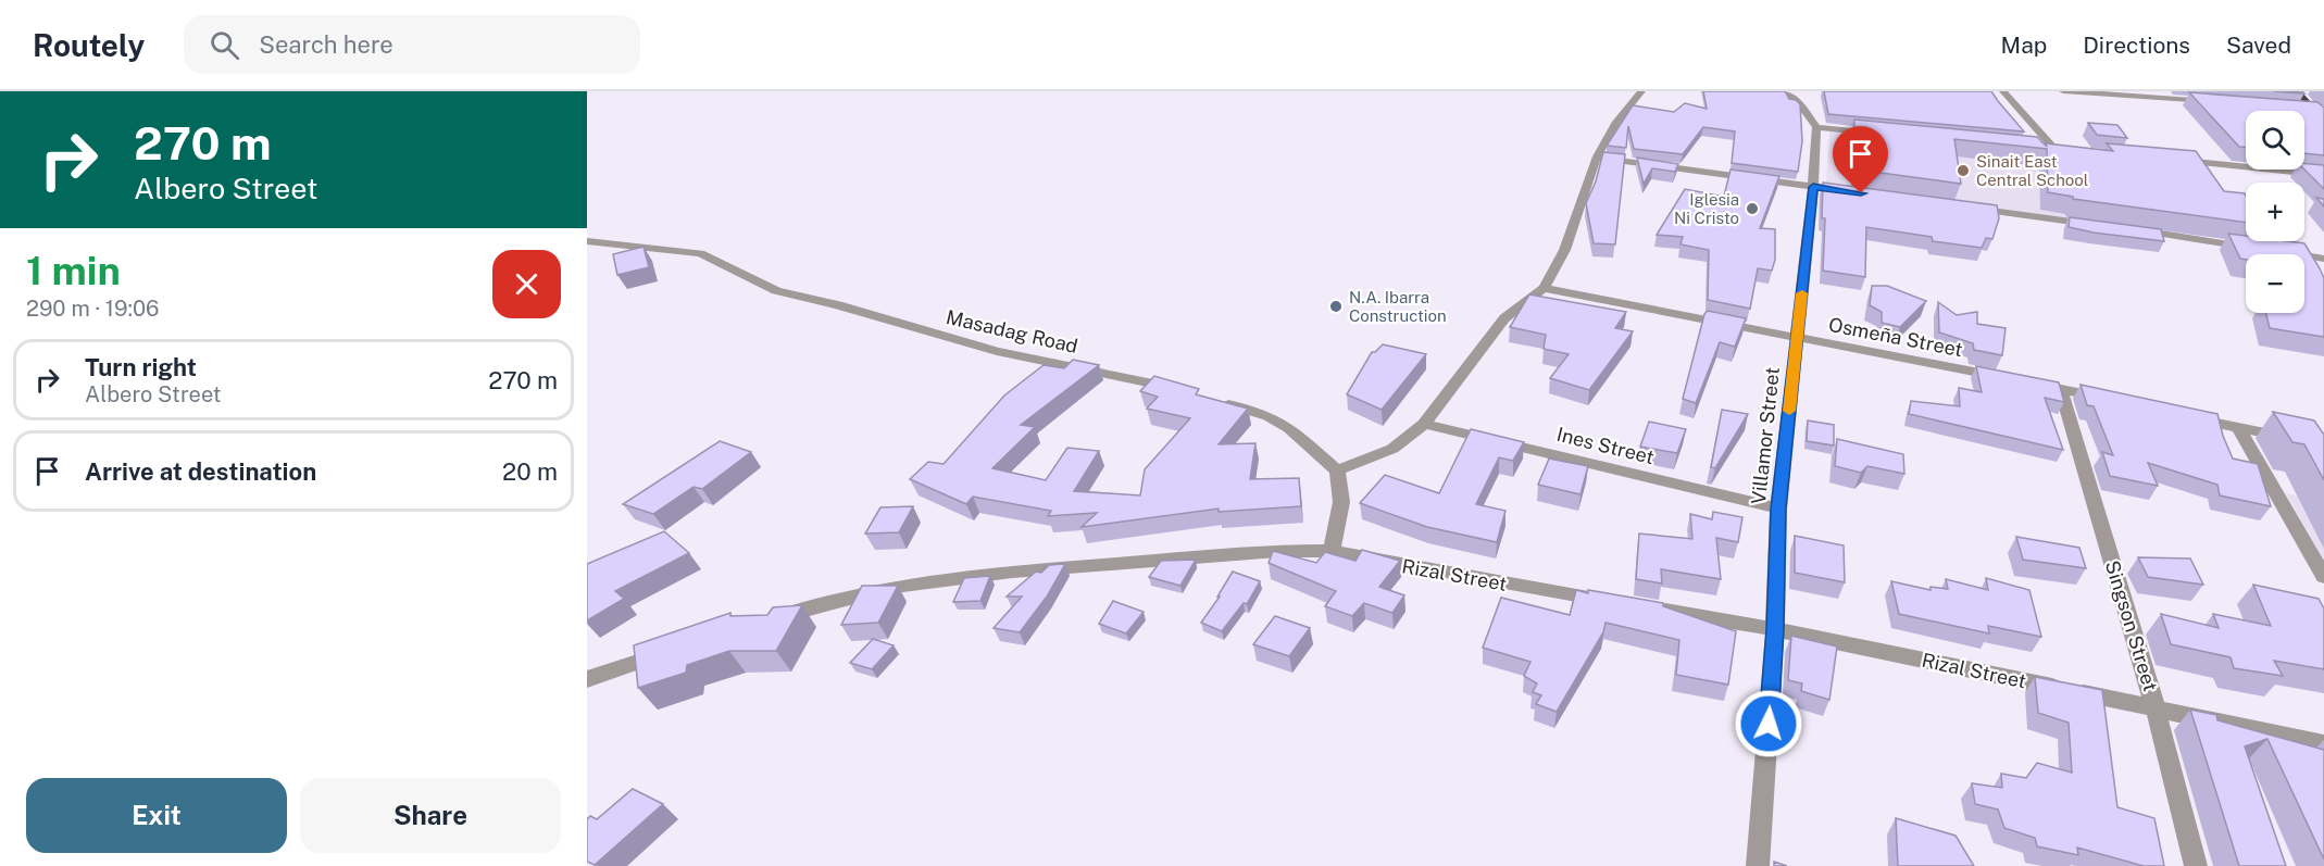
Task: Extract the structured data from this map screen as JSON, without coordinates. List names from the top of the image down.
{
  "streets": {
    "street": [
      "Masadag Road",
      "Osmeña Street",
      "Villamor Street",
      "Ines Street",
      "Rizal Street",
      "Singson Street"
    ]
  },
  "crossings": [
    ["Osmeña Street", "Villamor Street"],
    ["Osmeña Street", "Singson Street"],
    ["Villamor Street", "Ines Street"],
    ["Villamor Street", "Rizal Street"],
    ["Rizal Street", "Singson Street"]
  ],
  "places": ["Sinait East Central School", "Iglesia Ni Cristo", "N.A. Ibarra Construction"],
  "page": {
    "header": "Routely",
    "search": "Search here",
    "nav": ["Map", "Directions", "Saved"],
    "turn": ["270 m", "Albero Street"],
    "map_buttons": ["+", "−"],
    "heading": ["1 min", "290 m · 19:06"],
    "list": [
      {
        "name": "Turn right",
        "note": "Albero Street",
        "value": "270 m"
      },
      {
        "name": "Arrive at destination",
        "value": "20 m"
      }
    ],
    "buttons": ["Exit", "Share"]
  }
}
